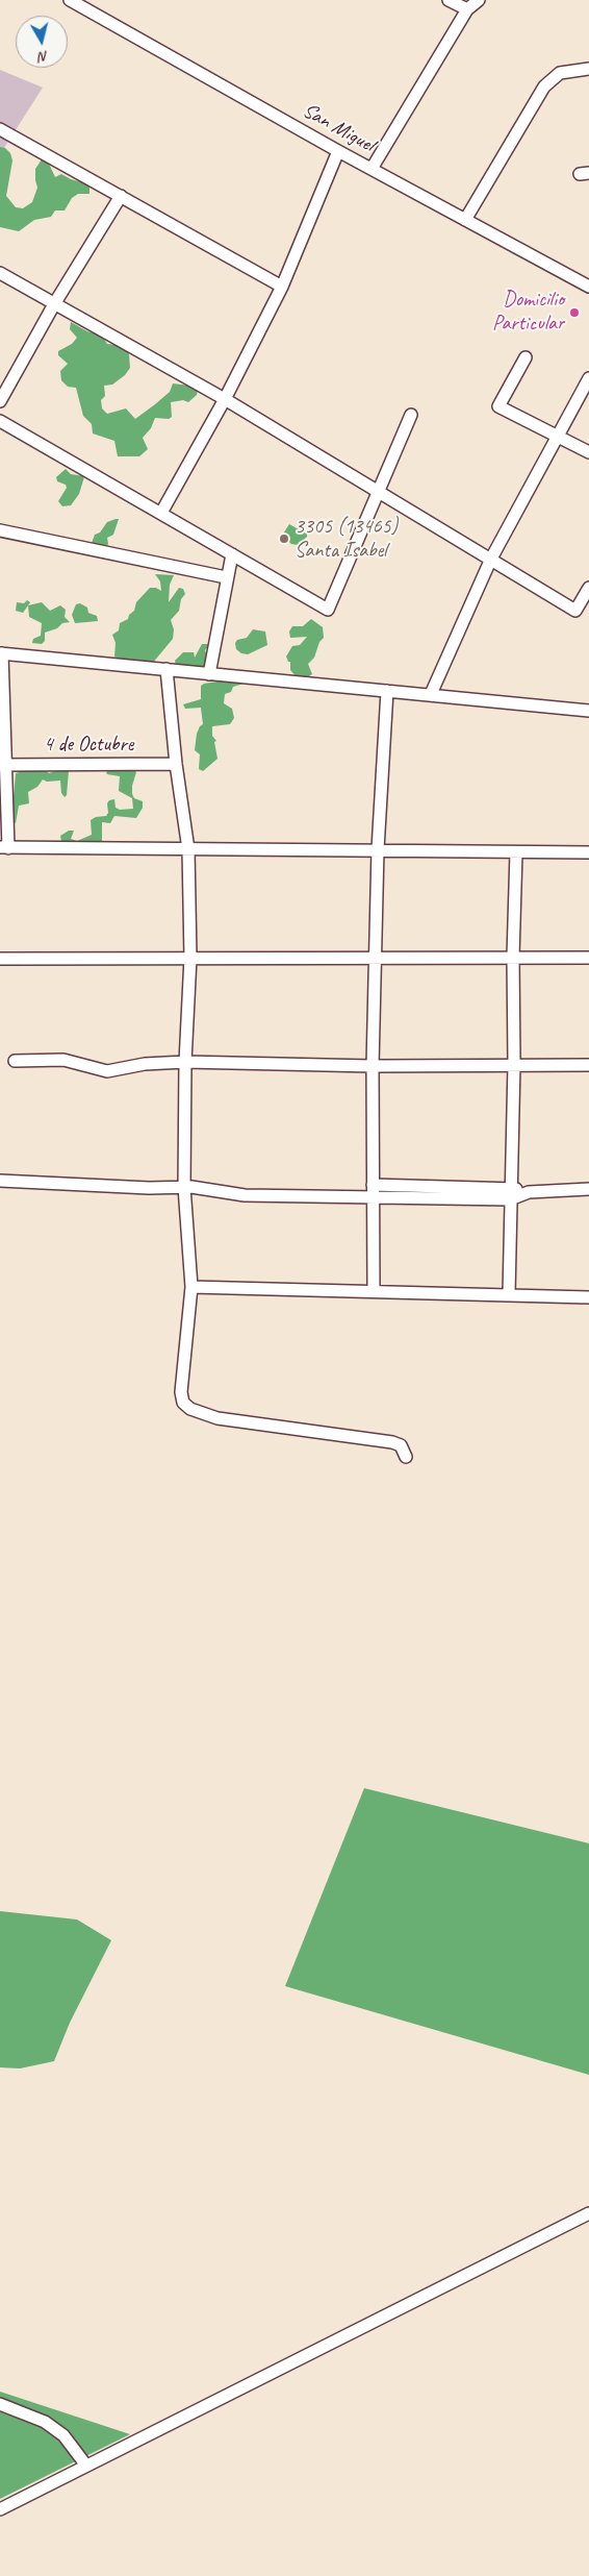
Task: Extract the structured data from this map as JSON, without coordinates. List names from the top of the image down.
{
  "streets": {
    "street": ["San Miguel", "4 de Octubre"]
  },
  "places": ["Domicilio Particular", "3305 (13465) Santa Isabel"],
  "north": "bottom"
}
